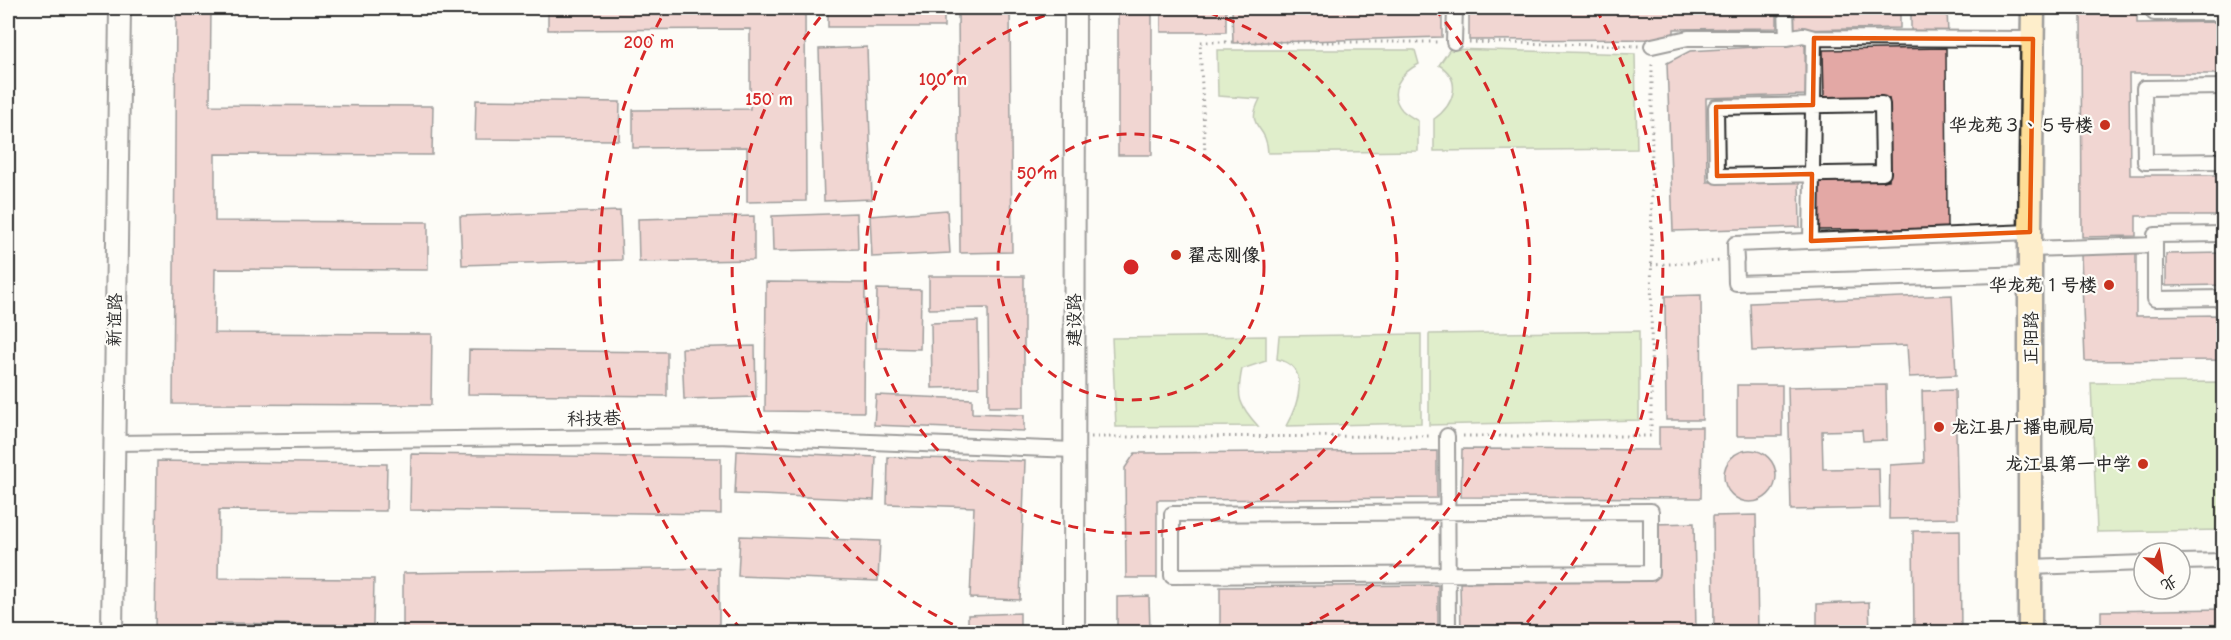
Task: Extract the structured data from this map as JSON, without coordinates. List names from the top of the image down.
{
  "streets": {
    "main road": ["正阳路"],
    "street": ["新谊路", "建设路", "科技巷"]
  },
  "crossings": [
    ["新谊路", "科技巷"],
    ["建设路", "科技巷"]
  ],
  "places": [
    "华龙苑３、５号楼",
    "翟志刚像",
    "华龙苑１号楼",
    "龙江县广播电视局",
    "龙江县第一中学"
  ],
  "north": "bottom right",
  "rings": [
    "200 m",
    "100 m",
    "150 m",
    "50 m"
  ]
}
